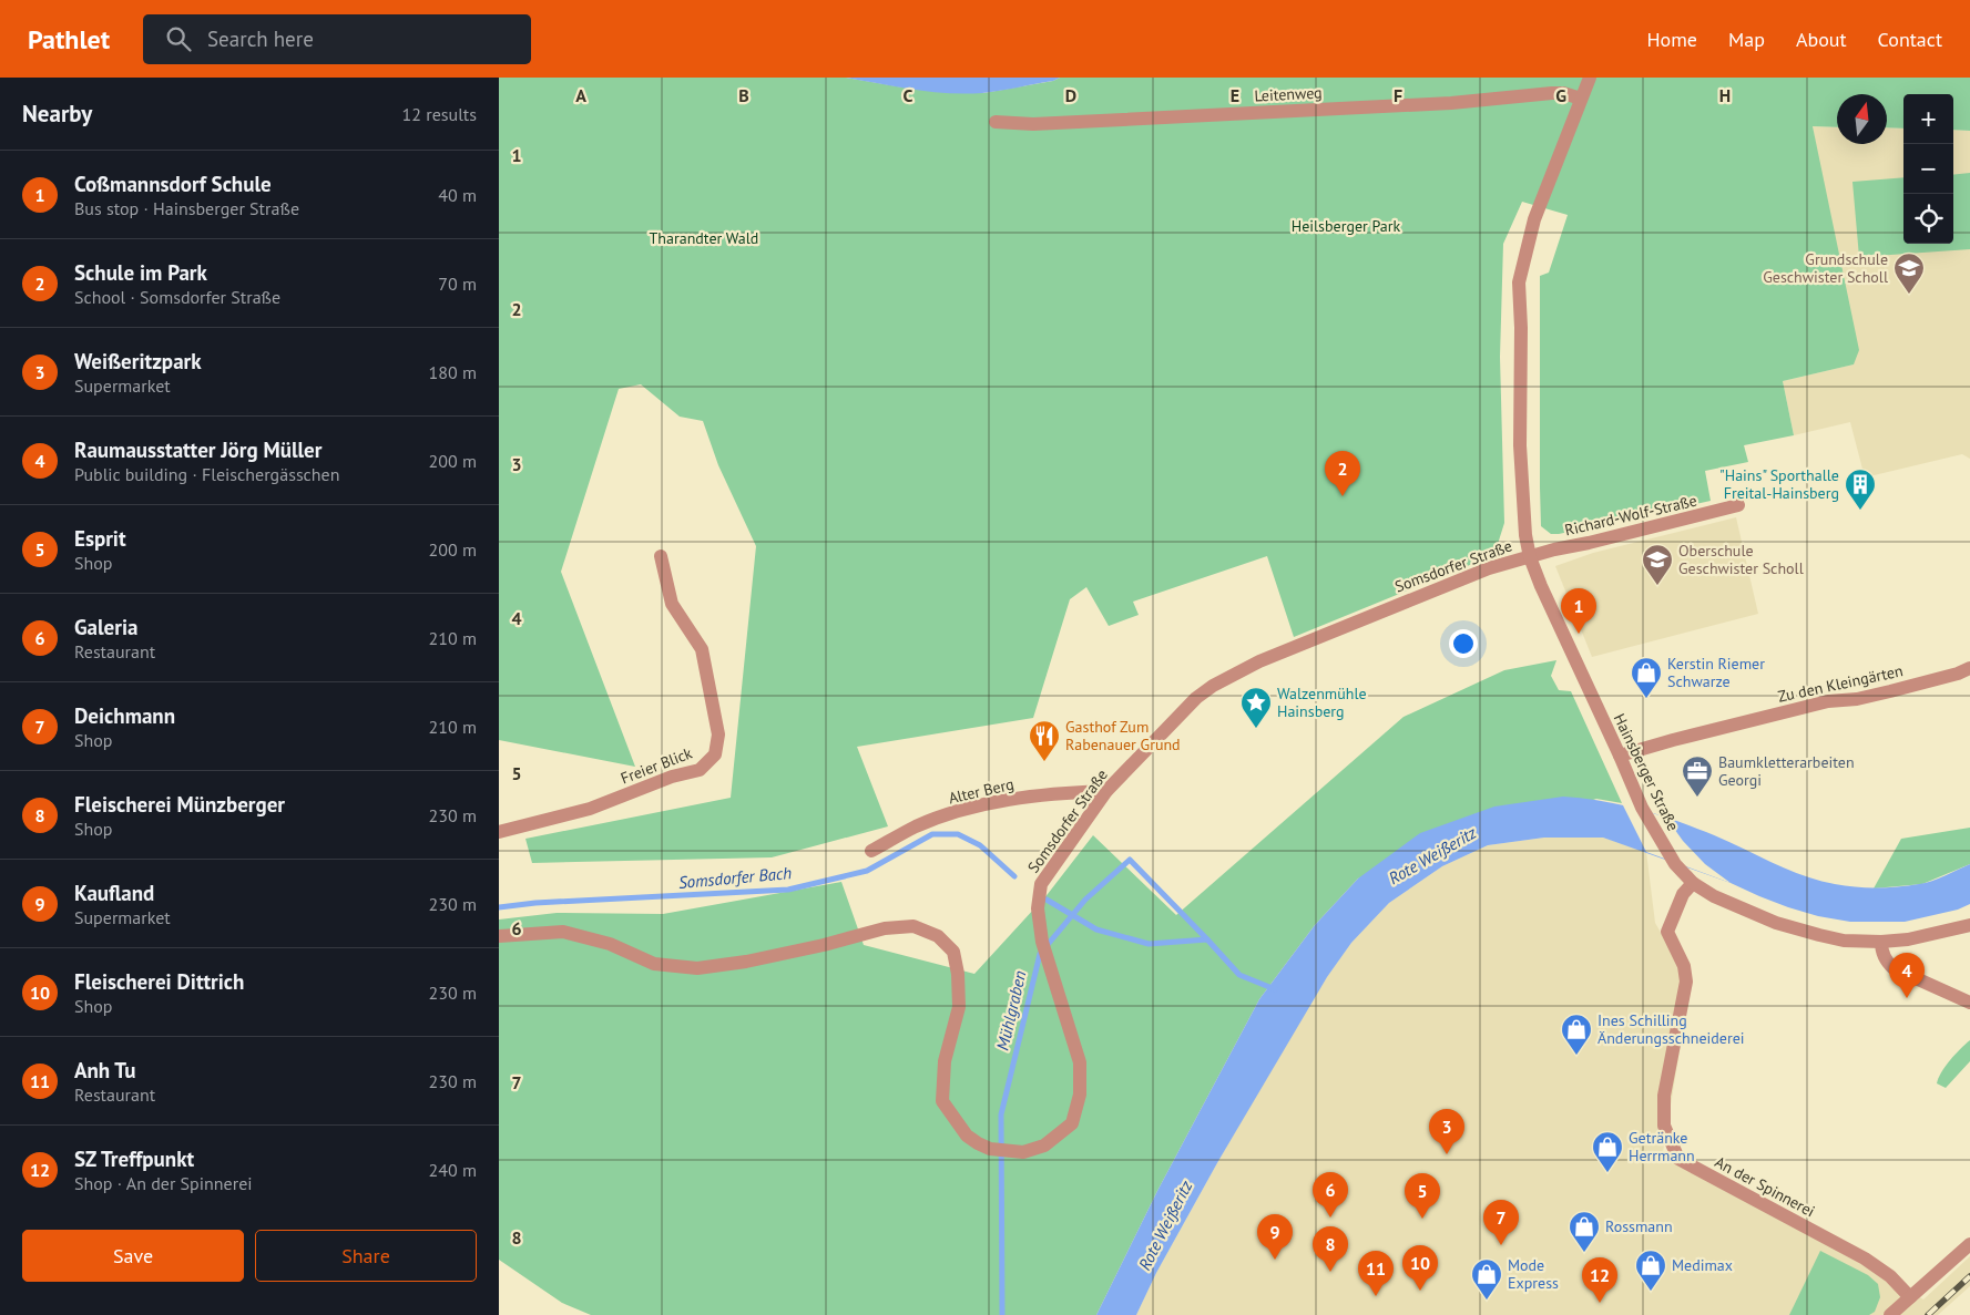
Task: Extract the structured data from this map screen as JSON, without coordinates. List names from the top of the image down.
{
  "streets": {
    "street": [
      "Leitenweg",
      "Richard-Wolf-Straße",
      "Somsdorfer Straße",
      "Zu den Kleingärten",
      "Freier Blick",
      "Hainsberger Straße",
      "Alter Berg",
      "An der Spinnerei"
    ]
  },
  "crossings": [
    ["Leitenweg", "Somsdorfer Straße"],
    ["Richard-Wolf-Straße", "Somsdorfer Straße"],
    ["Richard-Wolf-Straße", "Hainsberger Straße"],
    ["Somsdorfer Straße", "Hainsberger Straße"],
    ["Somsdorfer Straße", "Alter Berg"],
    ["Zu den Kleingärten", "Hainsberger Straße"],
    ["Hainsberger Straße", "An der Spinnerei"]
  ],
  "water": ["Rote Weißeritz", "Somsdorfer Bach", "Mühlgraben"],
  "parks": ["Heilsberger Park", "Tharandter Wald"],
  "places": {
    "school or university": ["Grundschule Geschwister Scholl", "Oberschule Geschwister Scholl"],
    "building": ["\"Hains\" Sporthalle Freital-Hainsberg"],
    "shop": [
      "Kerstin Riemer Schwarze",
      "Ines Schilling Änderungsschneiderei",
      "Getränke Herrmann",
      "Rossmann",
      "Medimax",
      "Mode Express"
    ],
    "place": ["Walzenmühle Hainsberg"],
    "restaurant": ["Gasthof Zum Rabenauer Grund"],
    "office": ["Baumkletterarbeiten Georgi"]
  },
  "north": "top",
  "page": {
    "header": "Pathlet",
    "search": "Search here",
    "nav": [
      "Home",
      "Map",
      "About",
      "Contact"
    ],
    "heading": ["Nearby", "12 results"],
    "map_buttons": ["+", "−"],
    "list": [
      {
        "mark": "1",
        "name": "Coßmannsdorf Schule",
        "note": "Bus stop · Hainsberger Straße",
        "value": "40 m"
      },
      {
        "mark": "2",
        "name": "Schule im Park",
        "note": "School · Somsdorfer Straße",
        "value": "70 m"
      },
      {
        "mark": "3",
        "name": "Weißeritzpark",
        "note": "Supermarket",
        "value": "180 m"
      },
      {
        "mark": "4",
        "name": "Raumausstatter Jörg Müller",
        "note": "Public building · Fleischergässchen",
        "value": "200 m"
      },
      {
        "mark": "5",
        "name": "Esprit",
        "note": "Shop",
        "value": "200 m"
      },
      {
        "mark": "6",
        "name": "Galeria",
        "note": "Restaurant",
        "value": "210 m"
      },
      {
        "mark": "7",
        "name": "Deichmann",
        "note": "Shop",
        "value": "210 m"
      },
      {
        "mark": "8",
        "name": "Fleischerei Münzberger",
        "note": "Shop",
        "value": "230 m"
      },
      {
        "mark": "9",
        "name": "Kaufland",
        "note": "Supermarket",
        "value": "230 m"
      },
      {
        "mark": "10",
        "name": "Fleischerei Dittrich",
        "note": "Shop",
        "value": "230 m"
      },
      {
        "mark": "11",
        "name": "Anh Tu",
        "note": "Restaurant",
        "value": "230 m"
      },
      {
        "mark": "12",
        "name": "SZ Treffpunkt",
        "note": "Shop · An der Spinnerei",
        "value": "240 m"
      }
    ],
    "pins": [
      "2",
      "1",
      "4",
      "3",
      "6",
      "5",
      "7",
      "9",
      "8",
      "10",
      "11",
      "12"
    ],
    "buttons": ["Save", "Share"]
  },
  "grid": {
    "columns": [
      "A",
      "B",
      "C",
      "D",
      "E",
      "F",
      "G",
      "H"
    ],
    "rows": [
      "1",
      "2",
      "3",
      "4",
      "5",
      "6",
      "7",
      "8"
    ]
  }
}
